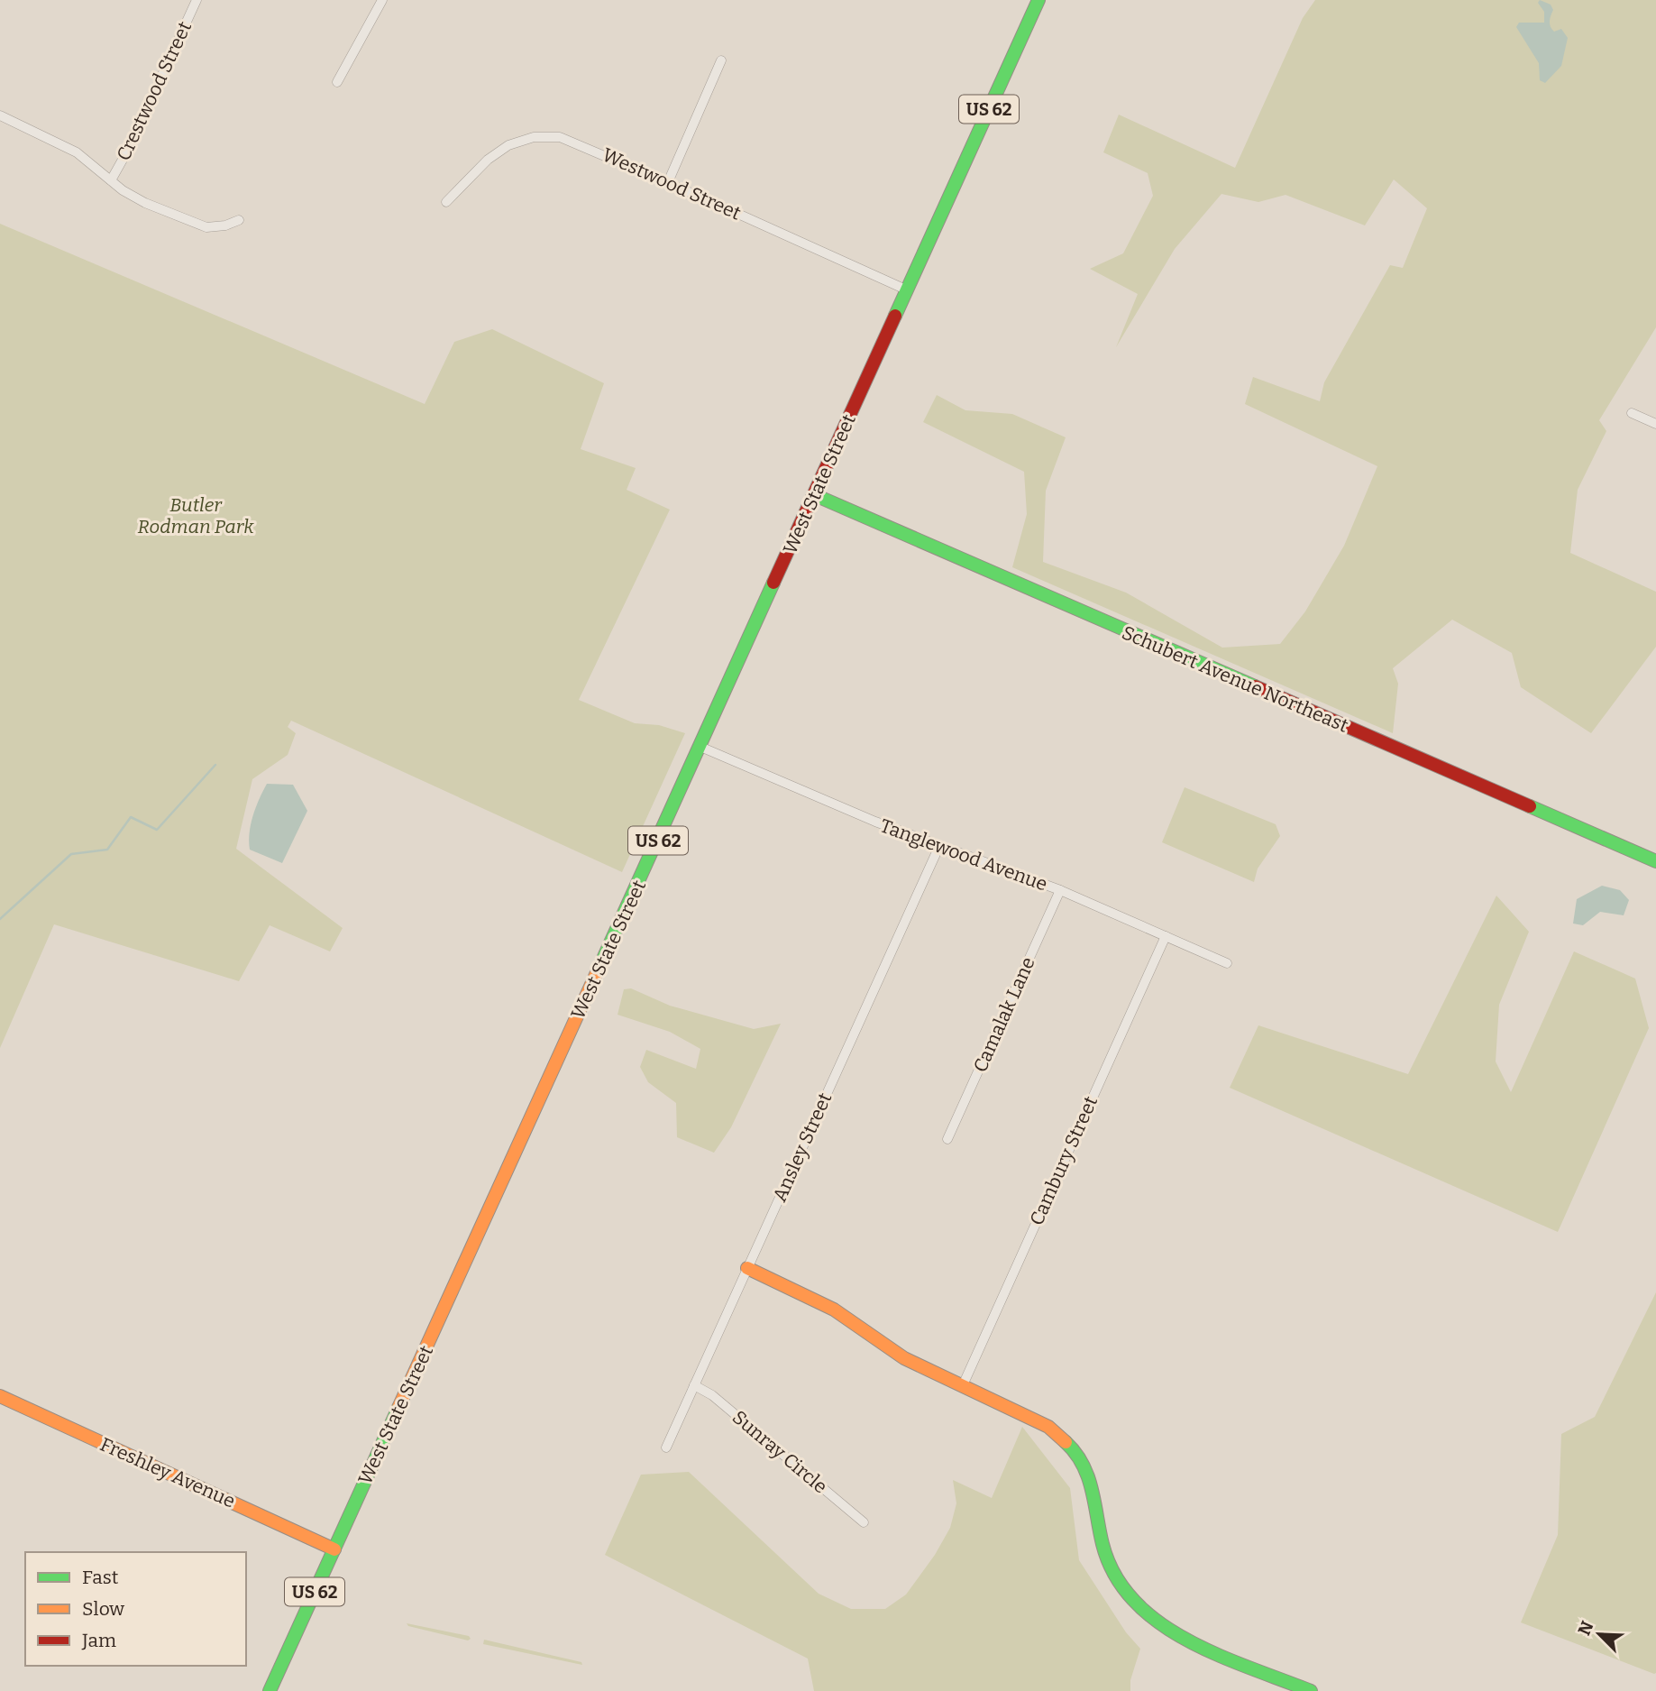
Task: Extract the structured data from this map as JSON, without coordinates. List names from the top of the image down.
{
  "streets": {
    "main road": [
      "US 62",
      "West State Street",
      "Schubert Avenue Northeast",
      "Freshley Avenue"
    ],
    "street": [
      "Crestwood Street",
      "Westwood Street",
      "Tanglewood Avenue",
      "Camalak Lane",
      "Ansley Street",
      "Cambury Street",
      "Sunray Circle"
    ]
  },
  "crossings": [
    ["Westwood Street", "West State Street"],
    ["West State Street", "Schubert Avenue Northeast"],
    ["West State Street", "Tanglewood Avenue"],
    ["West State Street", "Freshley Avenue"],
    ["Tanglewood Avenue", "Camalak Lane"],
    ["Tanglewood Avenue", "Ansley Street"],
    ["Tanglewood Avenue", "Cambury Street"],
    ["Ansley Street", "Sunray Circle"]
  ],
  "parks": ["Butler Rodman Park"],
  "legend": ["Fast", "Slow", "Jam"],
  "north": "top left"
}
